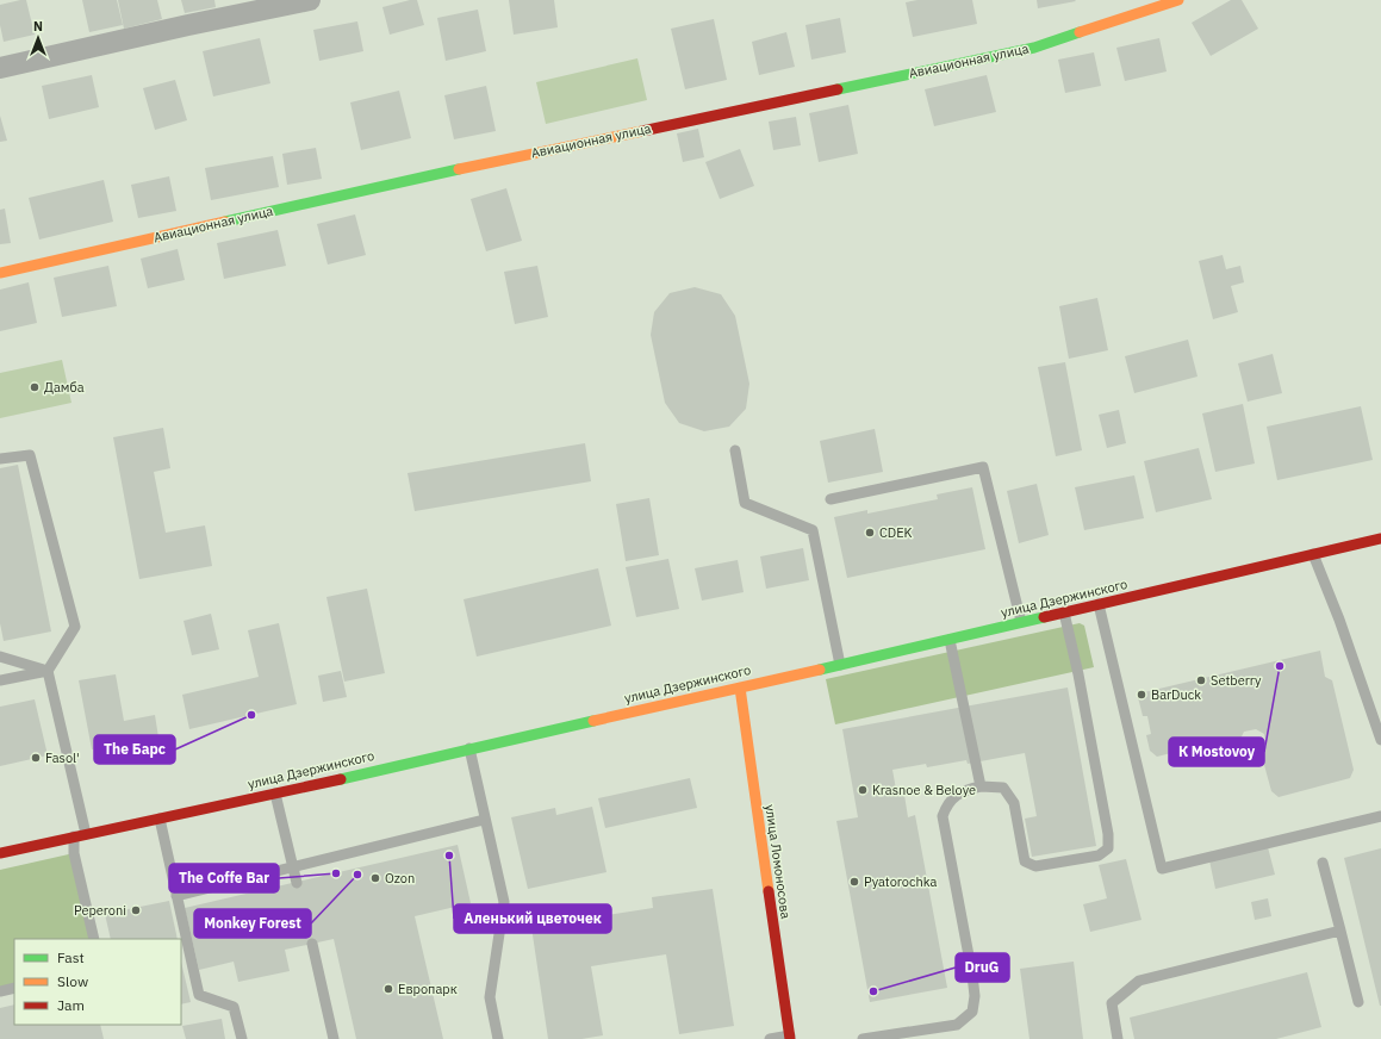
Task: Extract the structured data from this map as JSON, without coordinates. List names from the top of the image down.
{
  "streets": {
    "street": ["Авиационная улица", "улица Дзержинского", "улица Ломоносова"]
  },
  "crossings": [
    ["улица Дзержинского", "улица Ломоносова"]
  ],
  "places": [
    "Дамба",
    "CDEK",
    "К Mostovoy",
    "Setberry",
    "BarDuck",
    "The Барс",
    "Fasol'",
    "Krasnoe & Beloye",
    "Аленький цветочек",
    "The Coffe Bar",
    "Monkey Forest",
    "Ozon",
    "Pyatorochka",
    "Peperoni",
    "Европарк",
    "DruG"
  ],
  "legend": ["Fast", "Slow", "Jam"],
  "north": "top"
}
